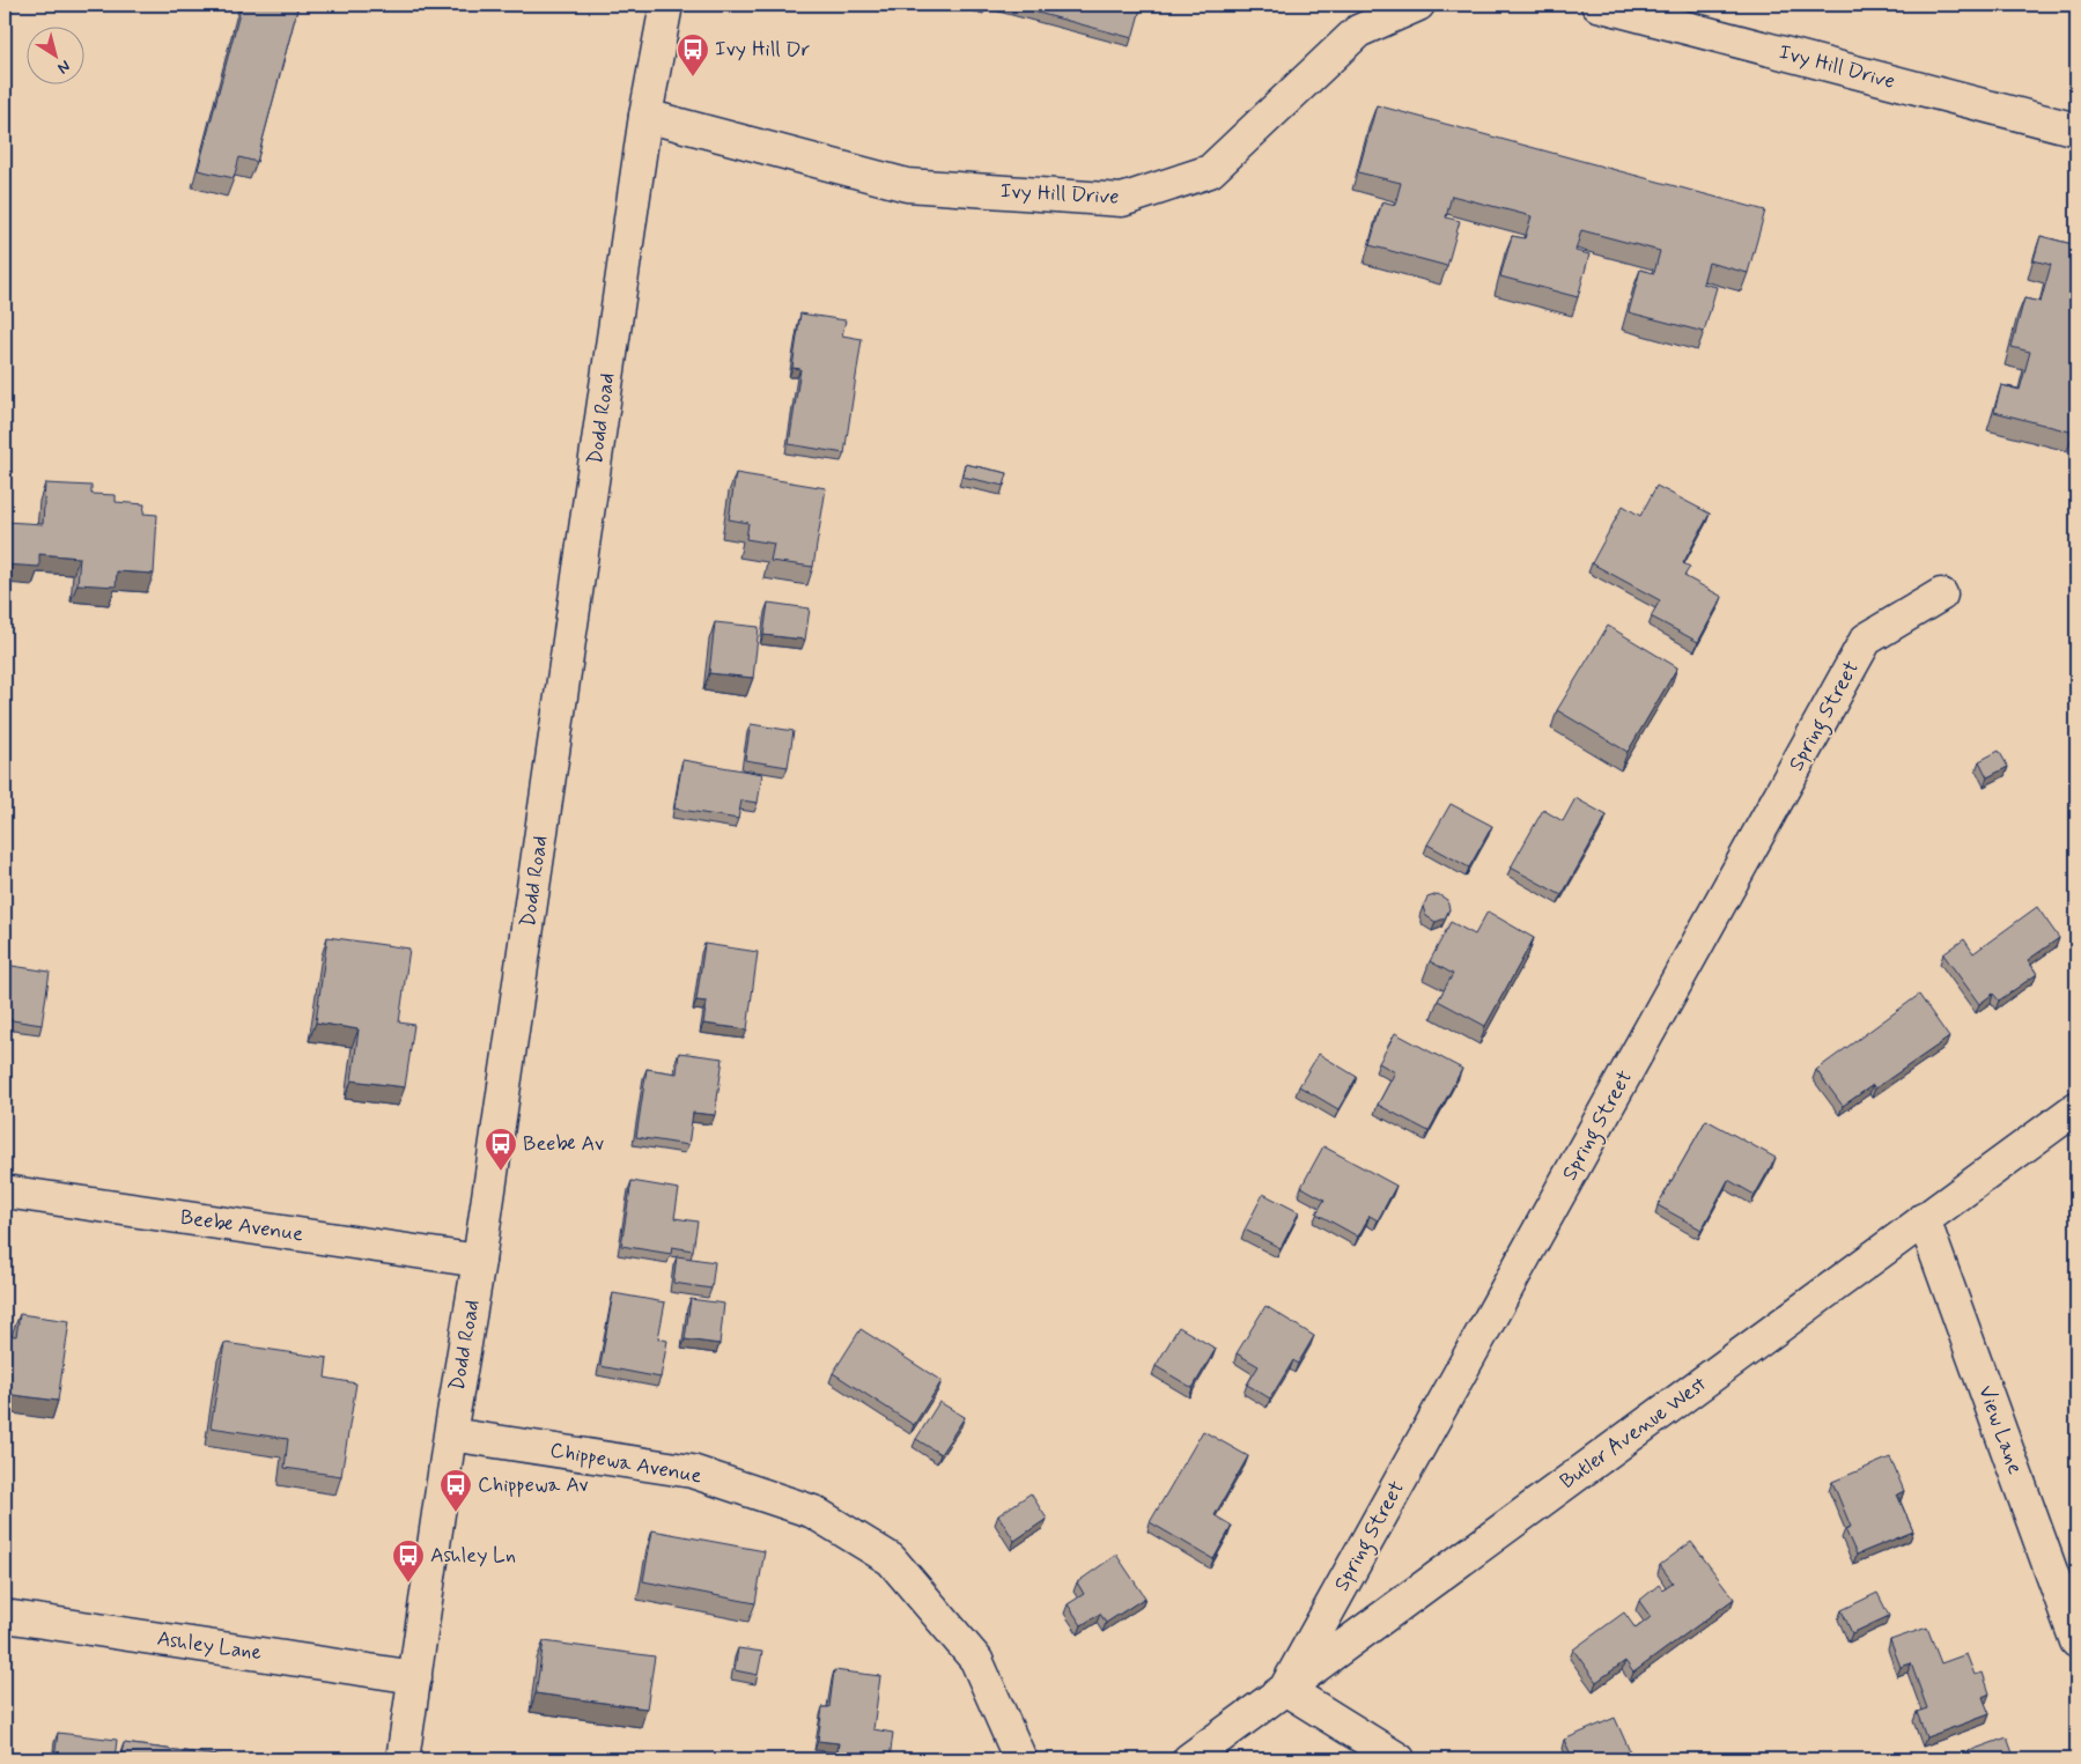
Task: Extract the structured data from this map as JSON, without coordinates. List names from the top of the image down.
{
  "streets": {
    "street": [
      "Ivy Hill Drive",
      "Dodd Road",
      "Spring Street",
      "Beebe Avenue",
      "View Lane",
      "Butler Avenue West",
      "Chippewa Avenue",
      "Ashley Lane"
    ]
  },
  "crossings": [
    ["Ivy Hill Drive", "Dodd Road"],
    ["Dodd Road", "Beebe Avenue"],
    ["Dodd Road", "Chippewa Avenue"],
    ["Dodd Road", "Ashley Lane"],
    ["Spring Street", "Butler Avenue West"],
    ["View Lane", "Butler Avenue West"]
  ],
  "places": {
    "bus stop": [
      "Ivy Hill Dr",
      "Beebe Av",
      "Chippewa Av",
      "Ashley Ln"
    ]
  },
  "north": "bottom right"
}
